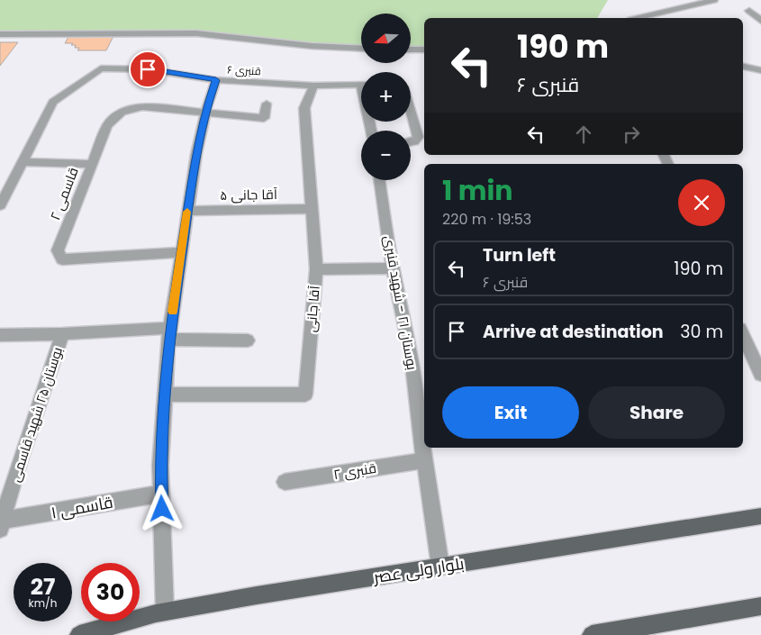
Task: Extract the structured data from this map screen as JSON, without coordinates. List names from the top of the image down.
{
  "streets": {
    "main road": ["بلوار ولی عصر"],
    "street": [
      "قنبری ۶",
      "قاسمی ۲",
      "آقا جانی ۵",
      "بوستان ۲۱ - شهید قنبری",
      "آقا جانی",
      "بوستان ۲۵ شهید قاسمی",
      "قنبری ۲",
      "قاسمی ۱"
    ]
  },
  "crossings": [
    ["قنبری ۶", "آقا جانی"],
    ["آقا جانی ۵", "آقا جانی"],
    ["بوستان ۲۱ - شهید قنبری", "قنبری ۲"],
    ["بوستان ۲۱ - شهید قنبری", "بلوار ولی عصر"],
    ["بوستان ۲۵ شهید قاسمی", "قاسمی ۱"]
  ],
  "north": "left",
  "page": {
    "map_buttons": ["+", "−"],
    "turn": ["190 m", "قنبری ۶"],
    "heading": ["1 min", "220 m · 19:53"],
    "list": [
      {
        "name": "Turn left",
        "note": "قنبری ۶",
        "value": "190 m"
      },
      {
        "name": "Arrive at destination",
        "value": "30 m"
      }
    ],
    "buttons": ["Exit", "Share"],
    "speed": "27 km/h",
    "limit": "30"
  }
}
